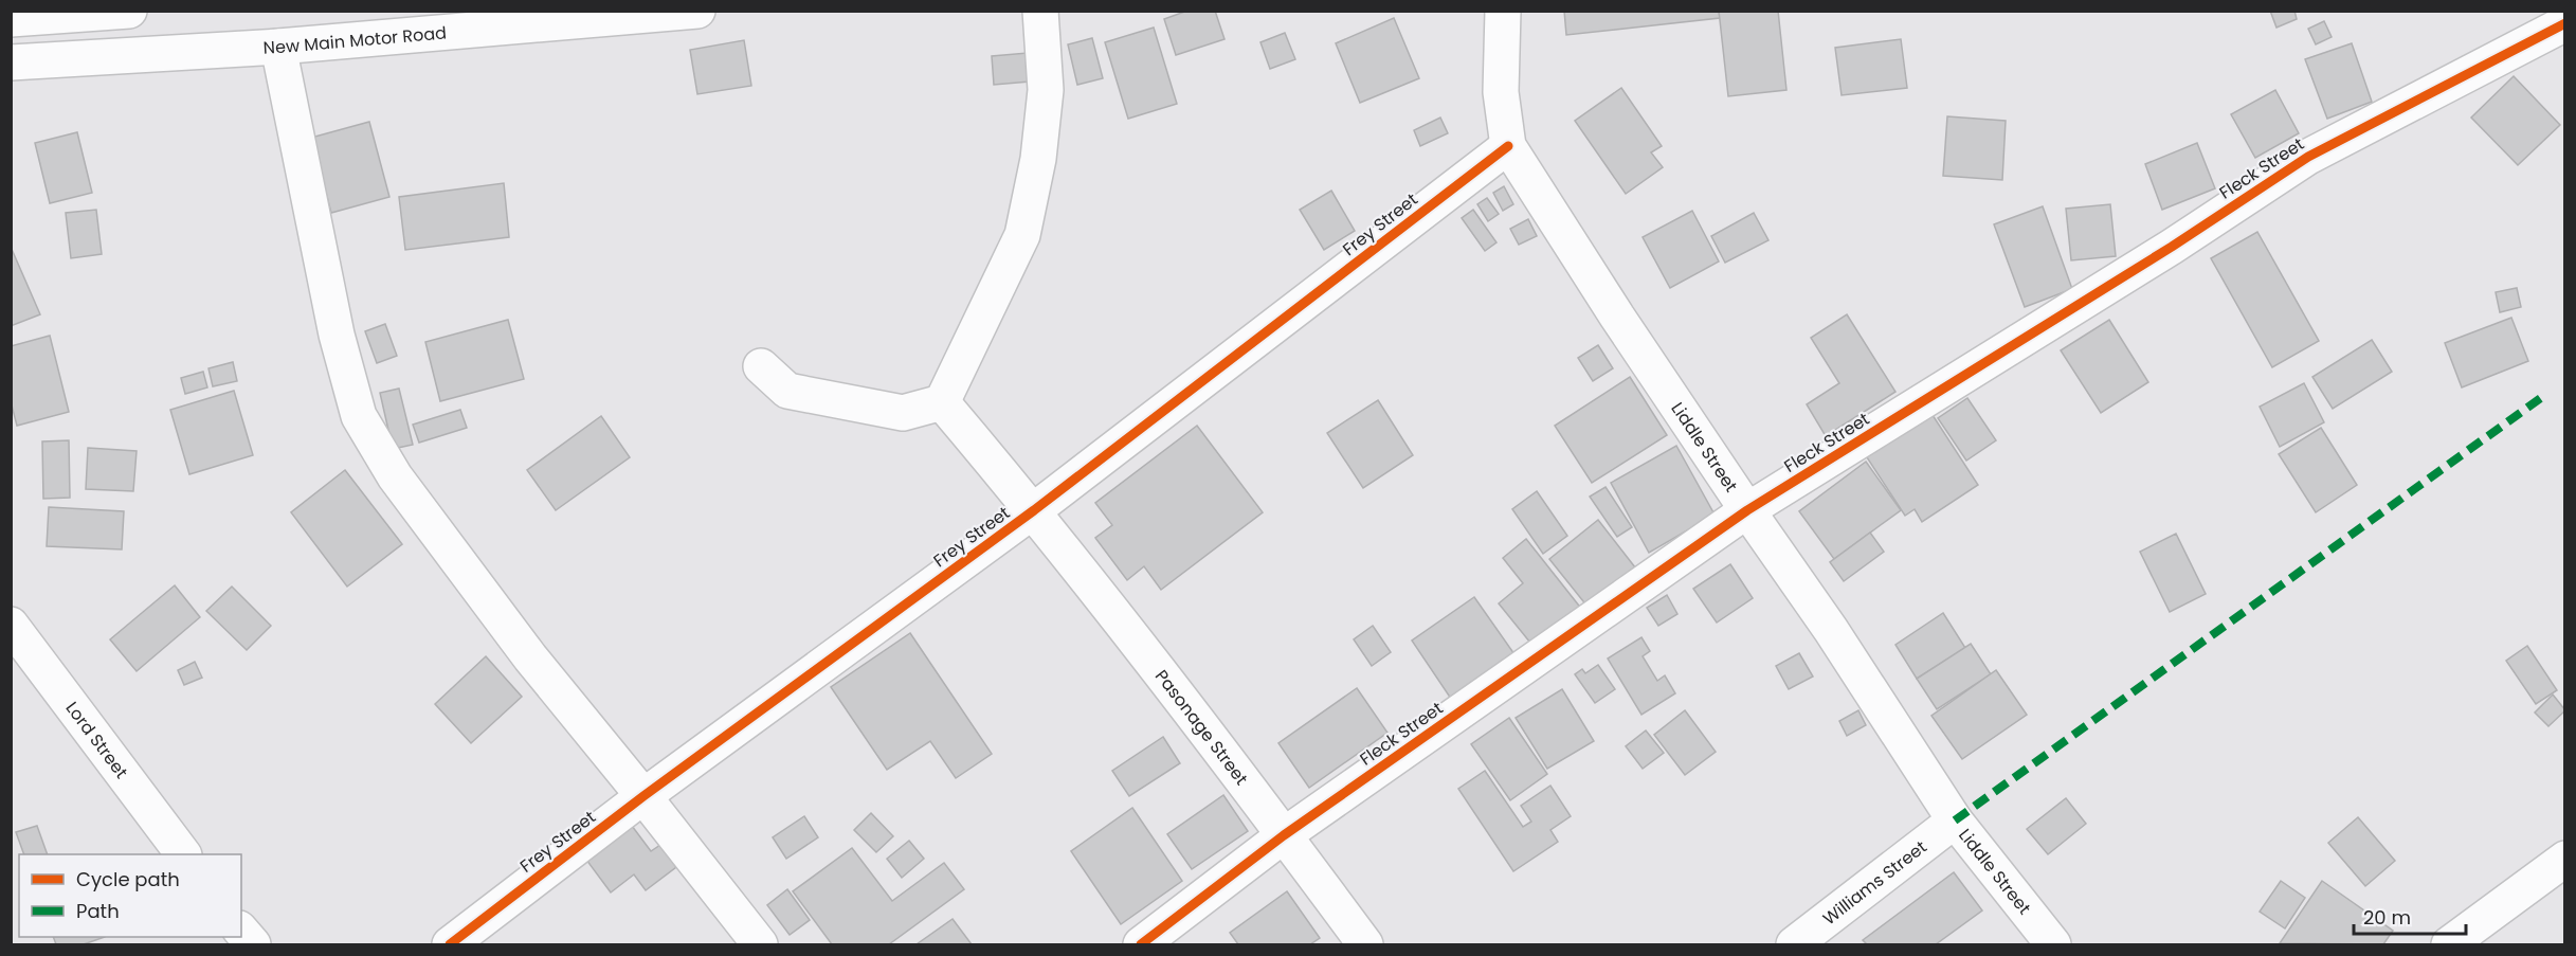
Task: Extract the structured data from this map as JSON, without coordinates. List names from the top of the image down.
{
  "streets": {
    "main road": [
      "New Main Motor Road",
      "Fleck Street",
      "Frey Street",
      "Liddle Street",
      "Pasonage Street",
      "Lord Street",
      "Williams Street"
    ]
  },
  "crossings": [
    ["Fleck Street", "Liddle Street"],
    ["Fleck Street", "Pasonage Street"],
    ["Frey Street", "Liddle Street"],
    ["Frey Street", "Pasonage Street"],
    ["Liddle Street", "Williams Street"]
  ],
  "legend": ["Cycle path", "Path"],
  "scale_bar": "20 m"
}
